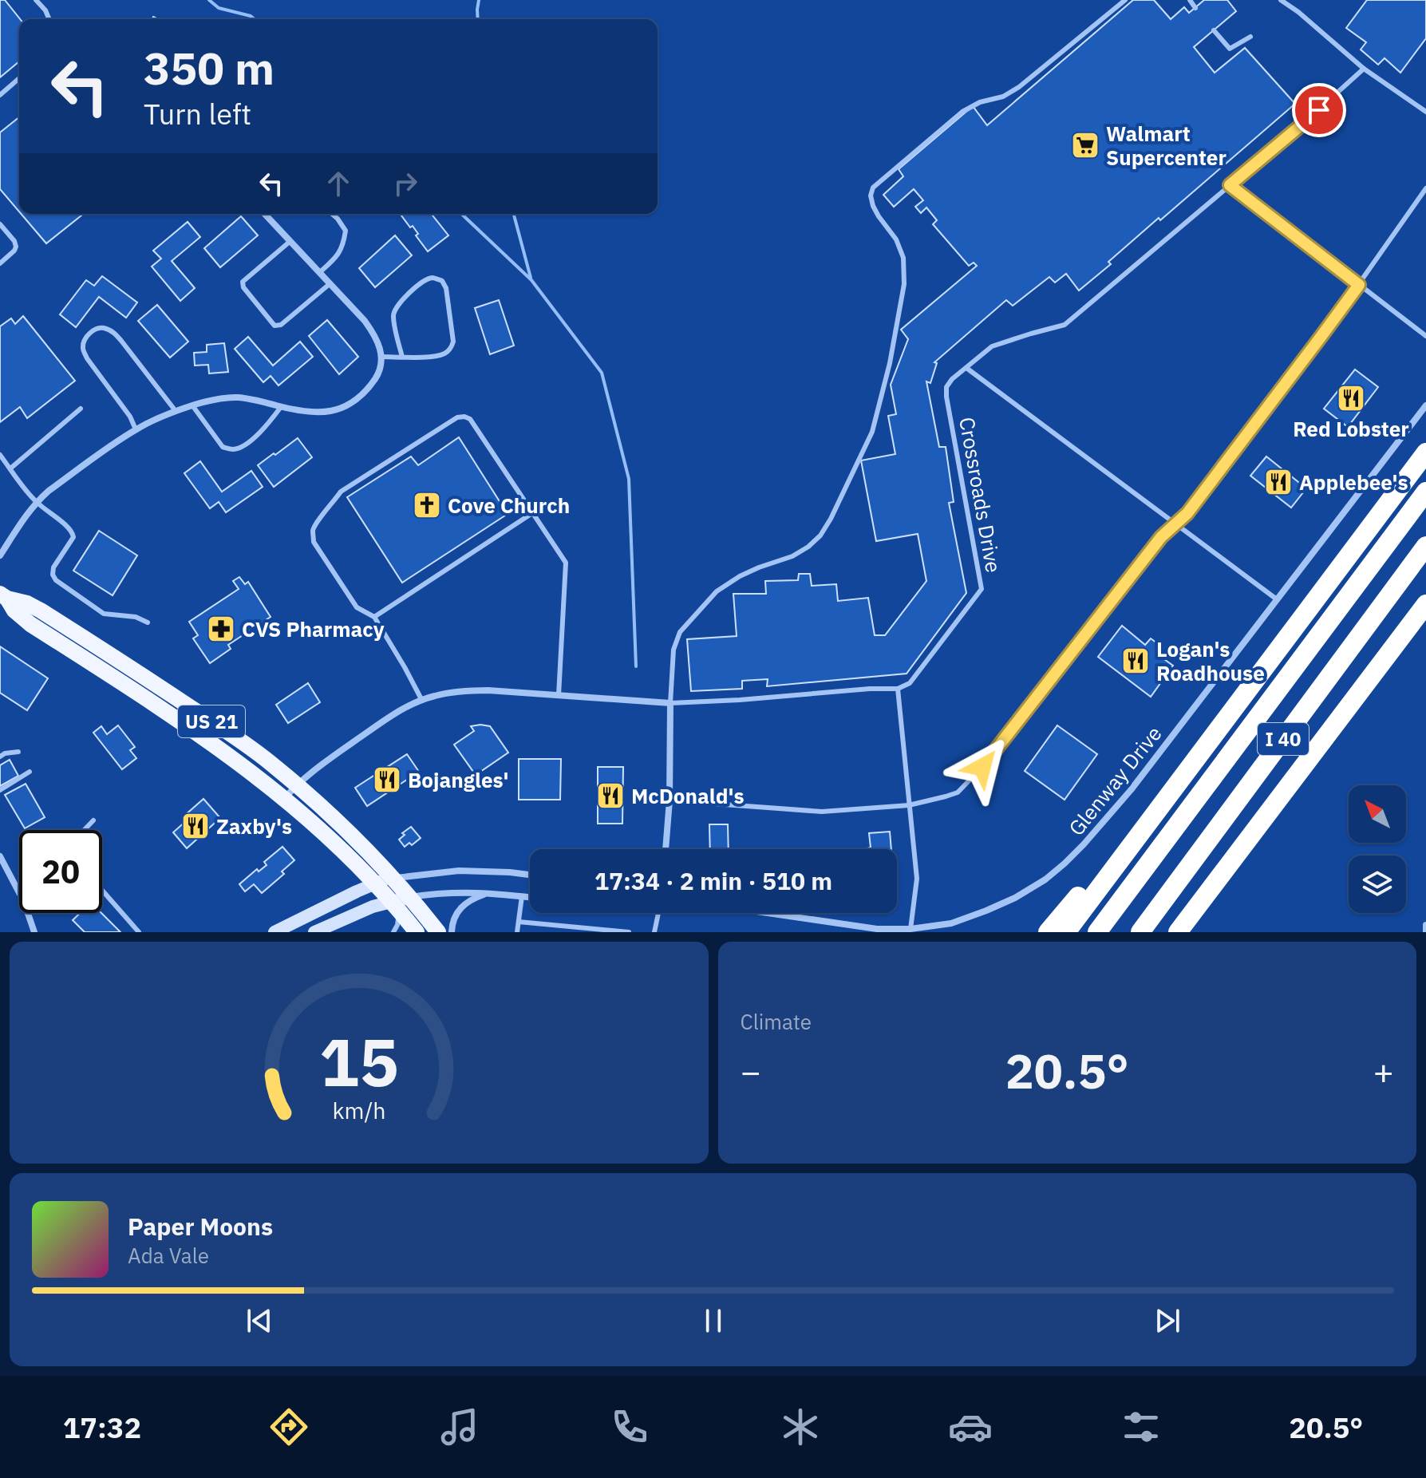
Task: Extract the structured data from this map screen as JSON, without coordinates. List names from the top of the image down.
{
  "streets": {
    "highway": ["I 40"],
    "main road": ["US 21"],
    "street": ["Glenway Drive"],
    "lane": ["Crossroads Drive"]
  },
  "places": {
    "supermarket": ["Walmart Supercenter"],
    "restaurant": [
      "Red Lobster",
      "Applebee's",
      "Logan's Roadhouse",
      "Bojangles'",
      "McDonald's",
      "Zaxby's"
    ],
    "church": ["Cove Church"],
    "pharmacy": ["CVS Pharmacy"]
  },
  "north": "top left",
  "page": {
    "turn": ["350 m", "Turn left"],
    "limit": "20",
    "trip": "17:34 · 2 min · 510 m",
    "tile": "Climate",
    "heat": ["−", "20.5°", "+"],
    "song": ["Paper Moons", "Ada Vale"],
    "tabs": ["17:32", "20.5°"],
    "gauge": ["15", "km/h"]
  }
}
